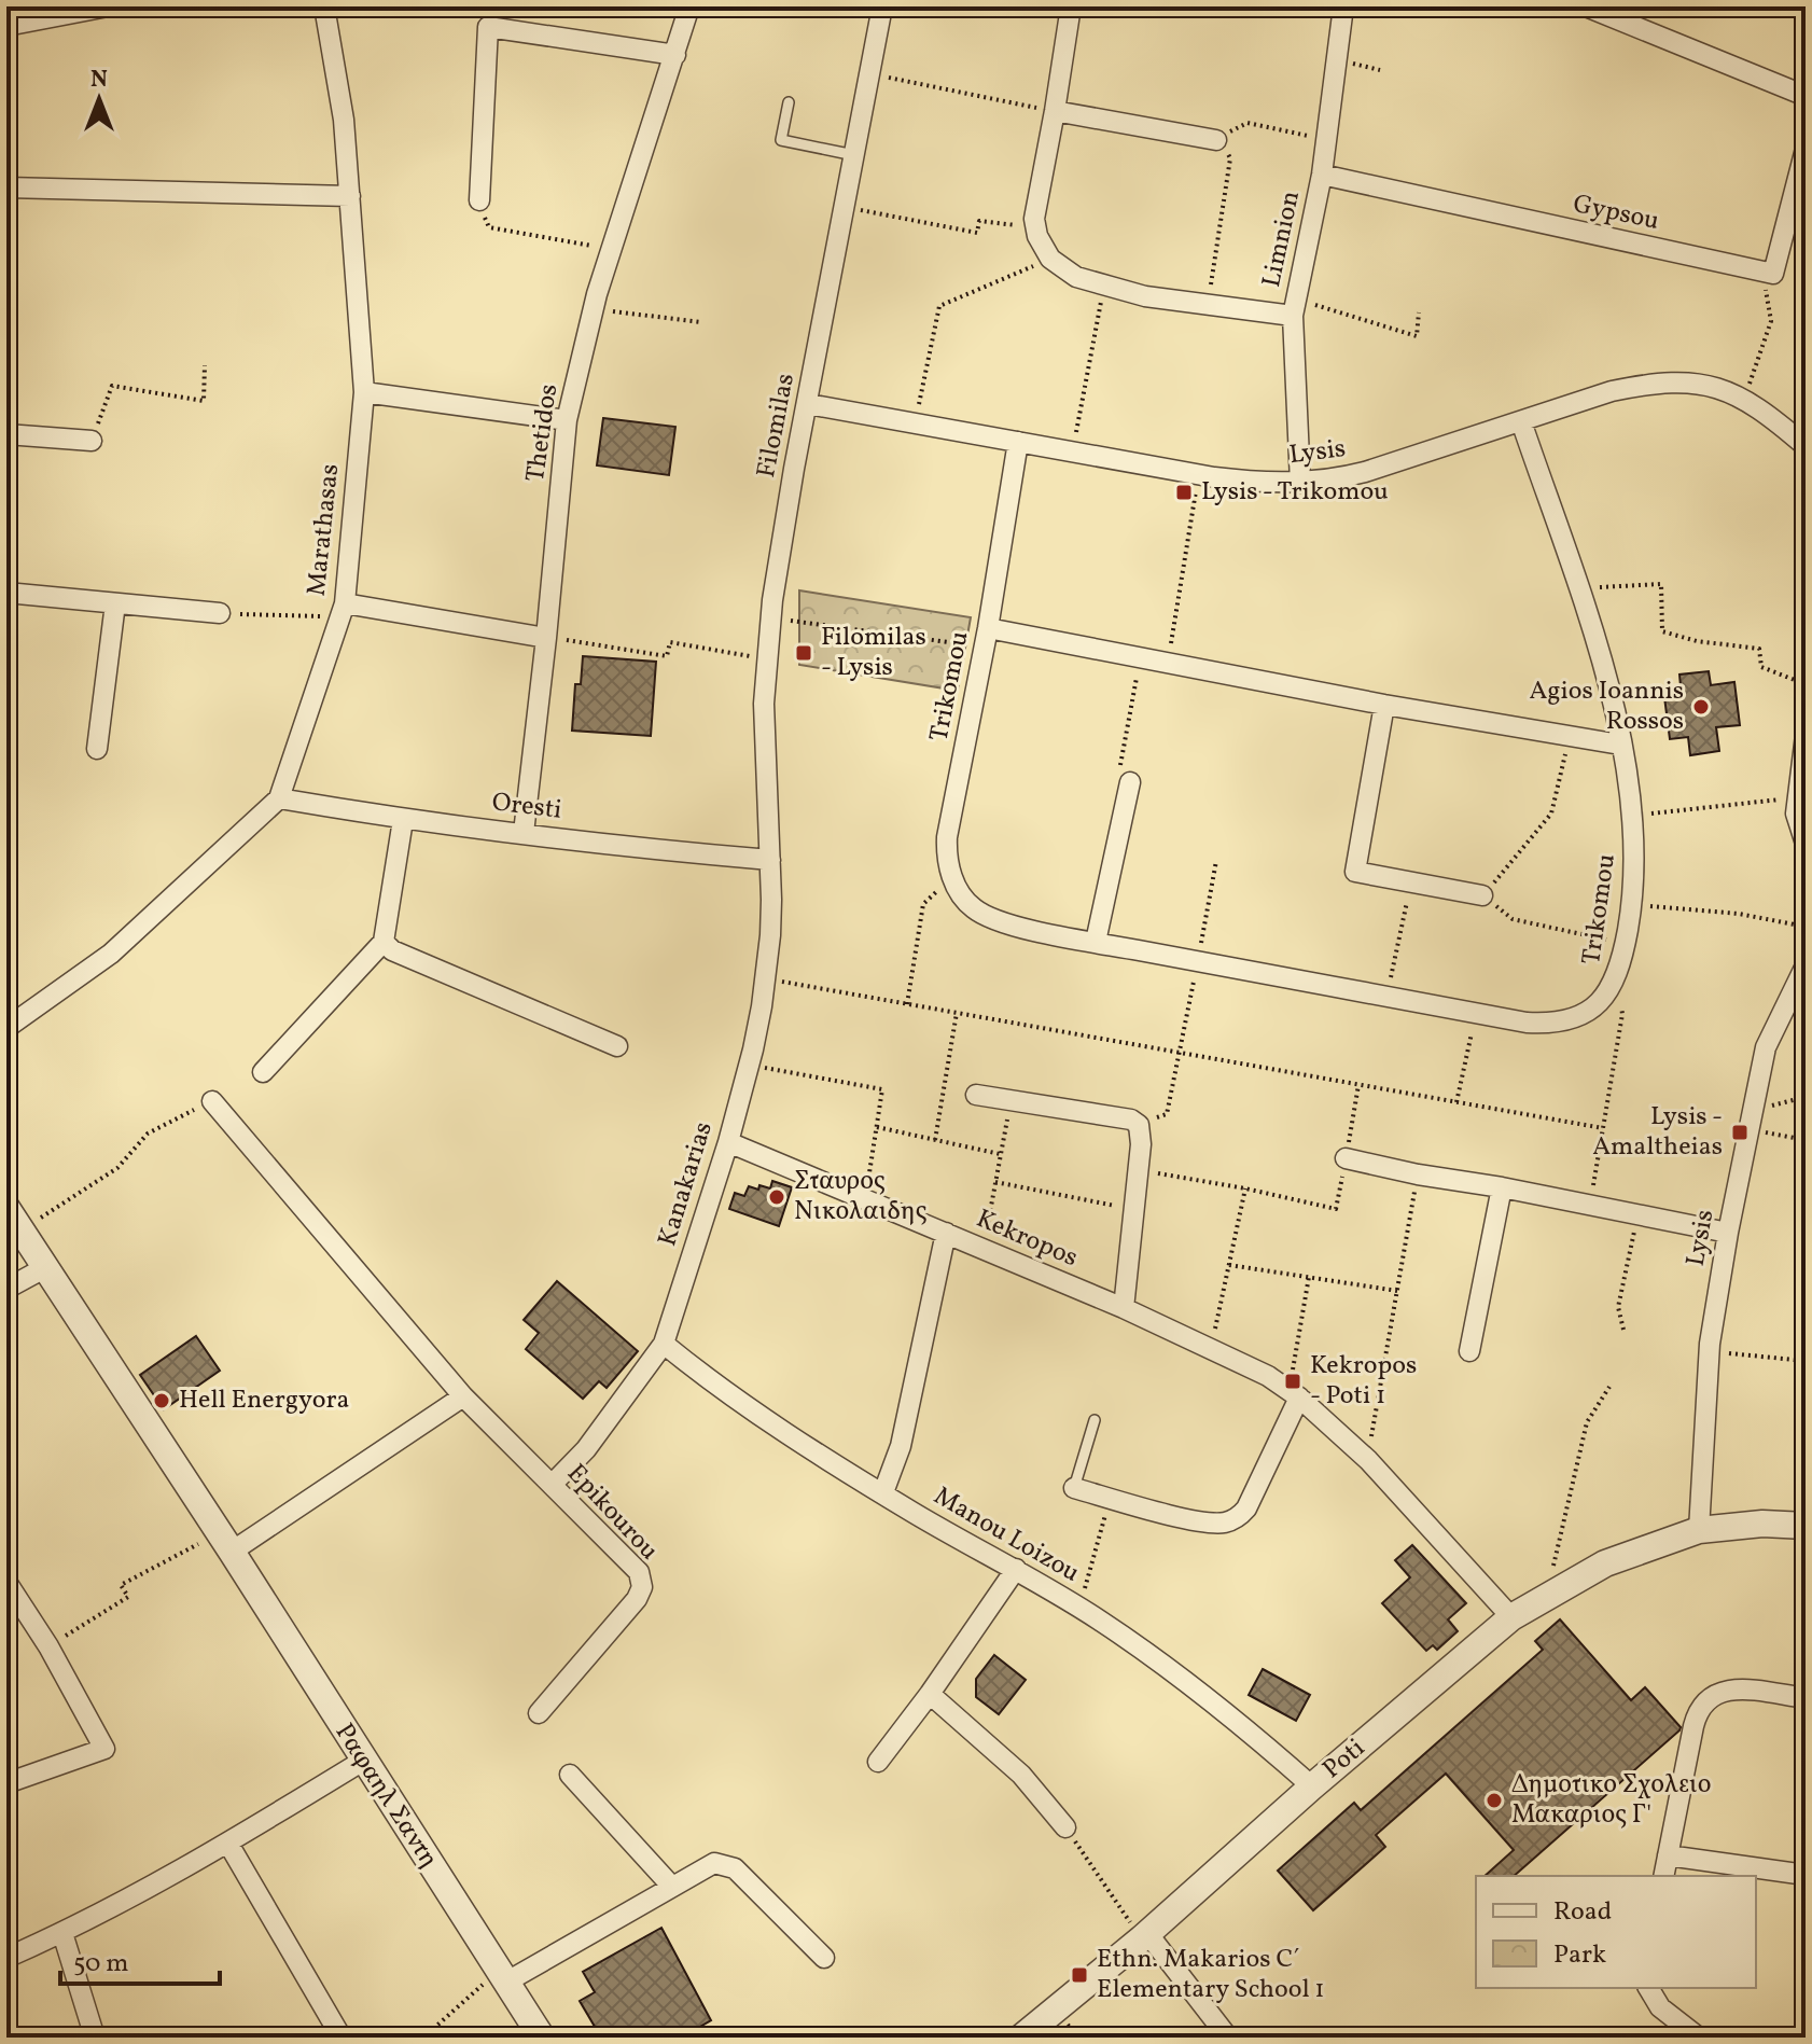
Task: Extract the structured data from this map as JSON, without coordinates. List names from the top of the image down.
{
  "streets": {
    "street": [
      "Gypsou",
      "Limnion",
      "Filomilas",
      "Thetidos",
      "Lysis",
      "Marathasas",
      "Trikomou",
      "Oresti",
      "Kanakarias",
      "Kekropos",
      "Epikourou",
      "Manou Loizou",
      "Poti",
      "Ραφαηλ Σαντη"
    ]
  },
  "crossings": [
    ["Gypsou", "Limnion"],
    ["Limnion", "Lysis"],
    ["Filomilas", "Lysis"],
    ["Filomilas", "Oresti"],
    ["Filomilas", "Kanakarias"],
    ["Thetidos", "Oresti"],
    ["Lysis", "Trikomou"],
    ["Lysis", "Poti"],
    ["Marathasas", "Oresti"],
    ["Oresti", "Kanakarias"],
    ["Kanakarias", "Kekropos"],
    ["Kanakarias", "Epikourou"],
    ["Kanakarias", "Manou Loizou"],
    ["Kekropos", "Poti"],
    ["Manou Loizou", "Poti"]
  ],
  "places": {
    "transit": [
      "Lysis - Trikomou",
      "Filomilas - Lysis",
      "Lysis - Amaltheias",
      "Kekropos - Poti 1",
      "Ethn. Makarios C´ Elementary School 1"
    ],
    "other": [
      "Agios Ioannis Rossos",
      "Σταυρος Νικολαιδης",
      "Hell Energyora",
      "Δημοτικο Σχολειο Μακαριος Γ'"
    ]
  },
  "legend": ["Road", "Park"],
  "scale_bar": "50 m",
  "north": "top"
}
